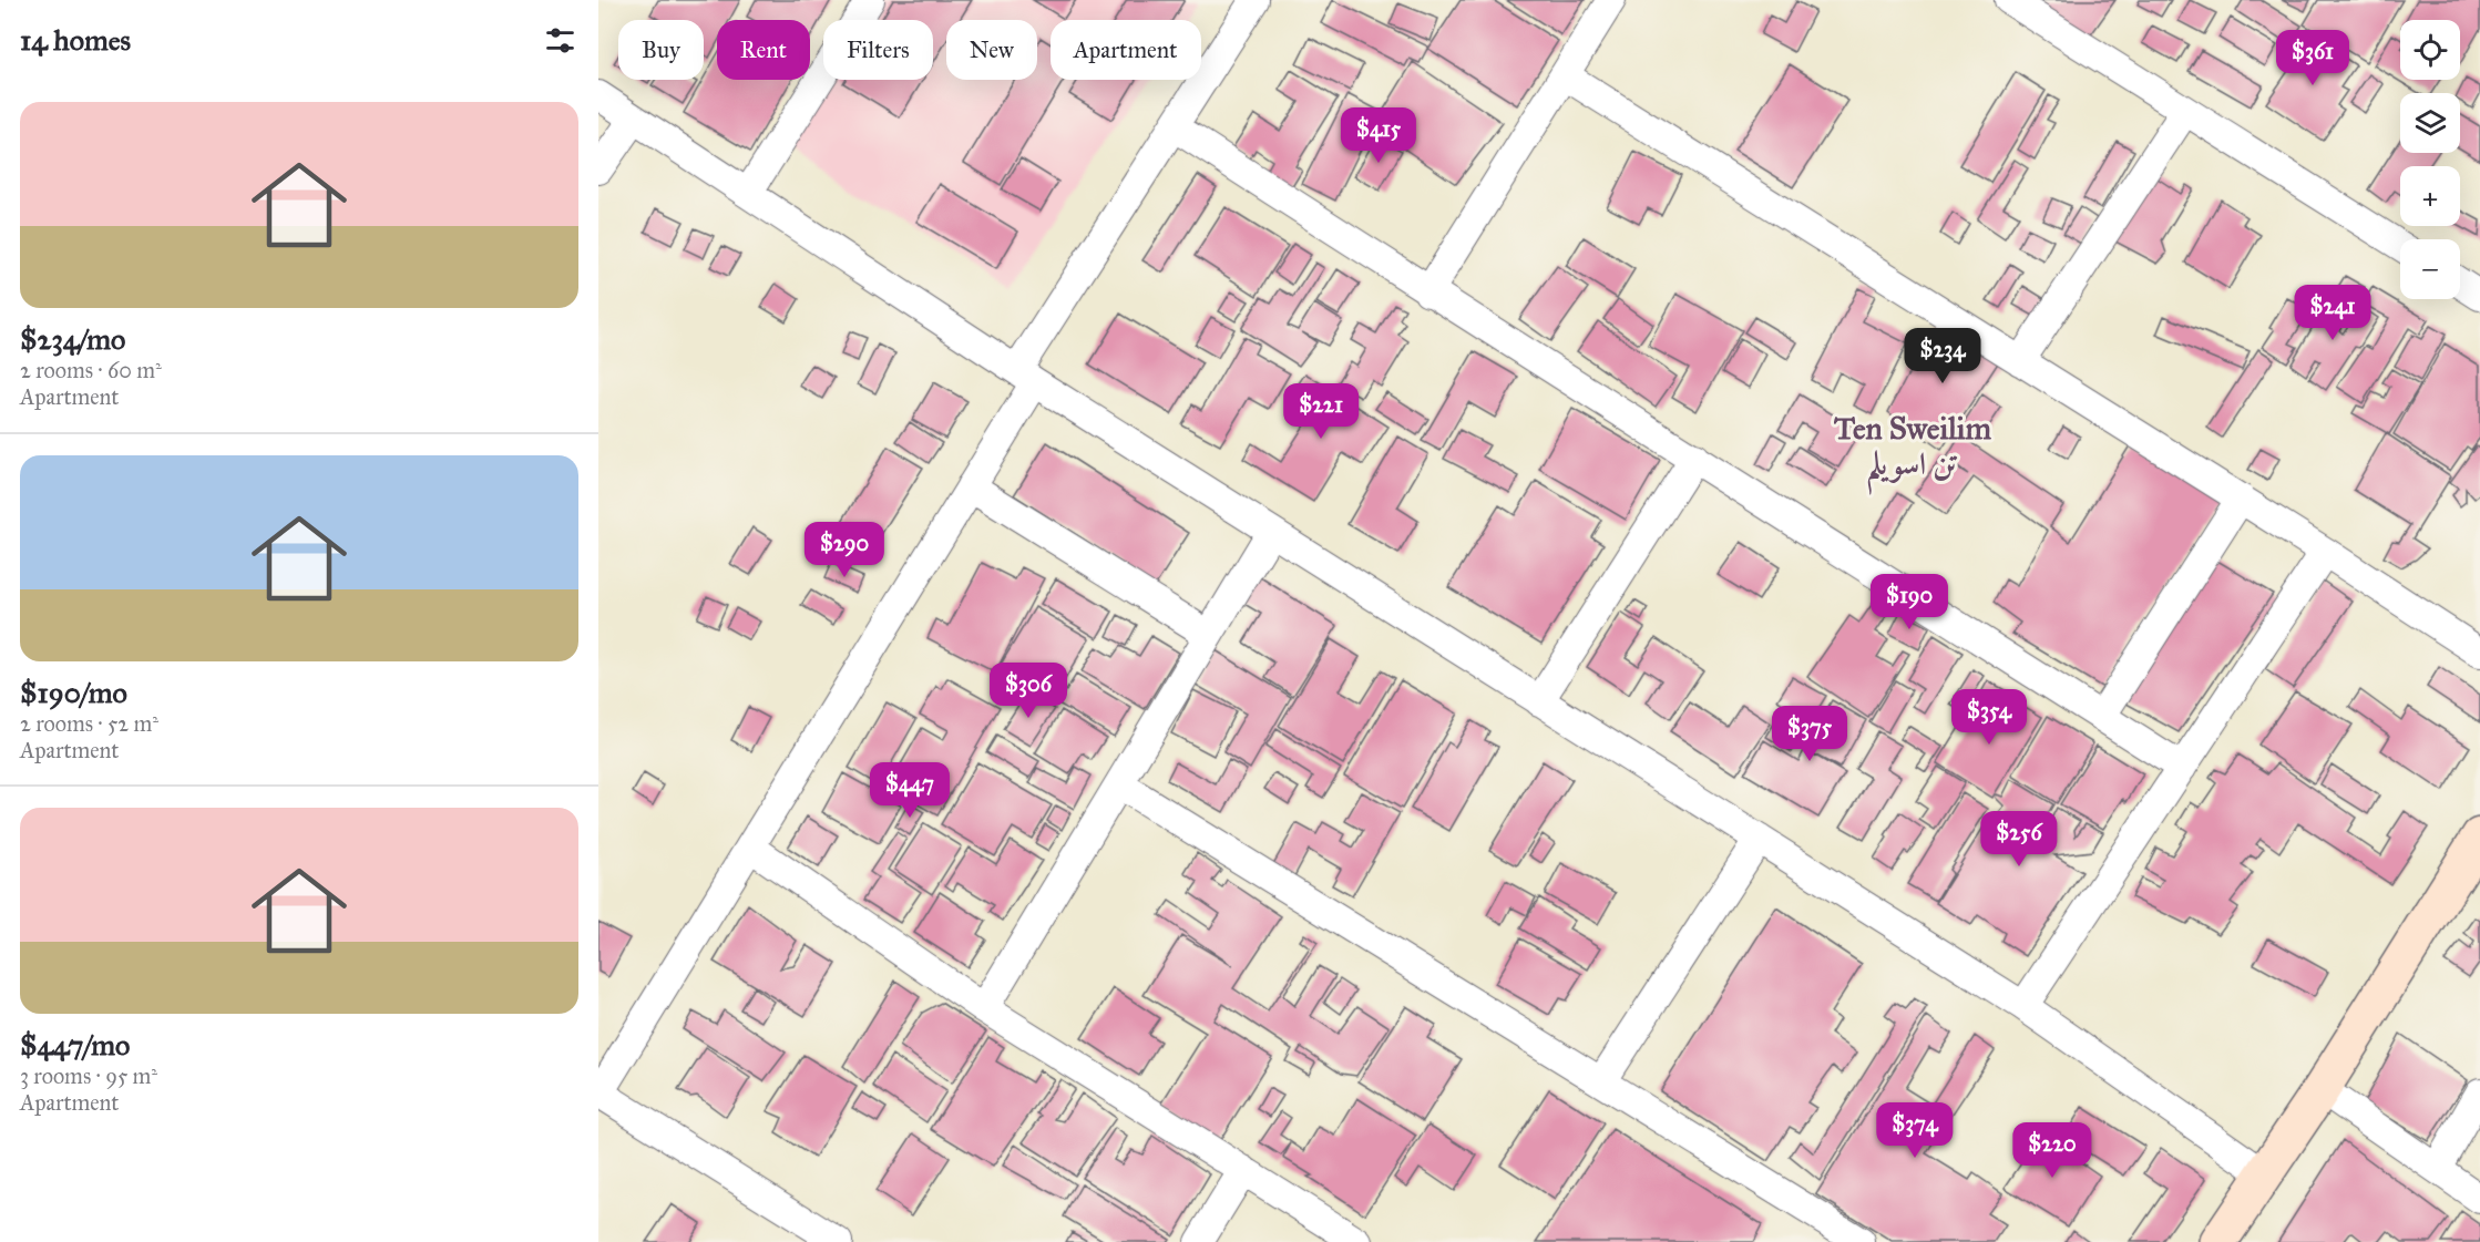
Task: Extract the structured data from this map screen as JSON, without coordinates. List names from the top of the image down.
{
  "districts": ["Ten Sweilim تن اسويلم"],
  "page": {
    "heading": "14 homes",
    "map_buttons": ["+", "−"],
    "chip": [
      "Buy",
      "Rent",
      "Filters",
      "New",
      "Apartment"
    ],
    "price": [
      "$361",
      "$415",
      "$241",
      "$234",
      "$221",
      "$290",
      "$190",
      "$306",
      "$354",
      "$375",
      "$447",
      "$256",
      "$374",
      "$220"
    ],
    "list": [
      {
        "name": "$234/mo",
        "note": "2 rooms · 60 m² · Apartment"
      },
      {
        "name": "$190/mo",
        "note": "2 rooms · 52 m² · Apartment"
      },
      {
        "name": "$447/mo",
        "note": "3 rooms · 95 m² · Apartment"
      }
    ]
  }
}
